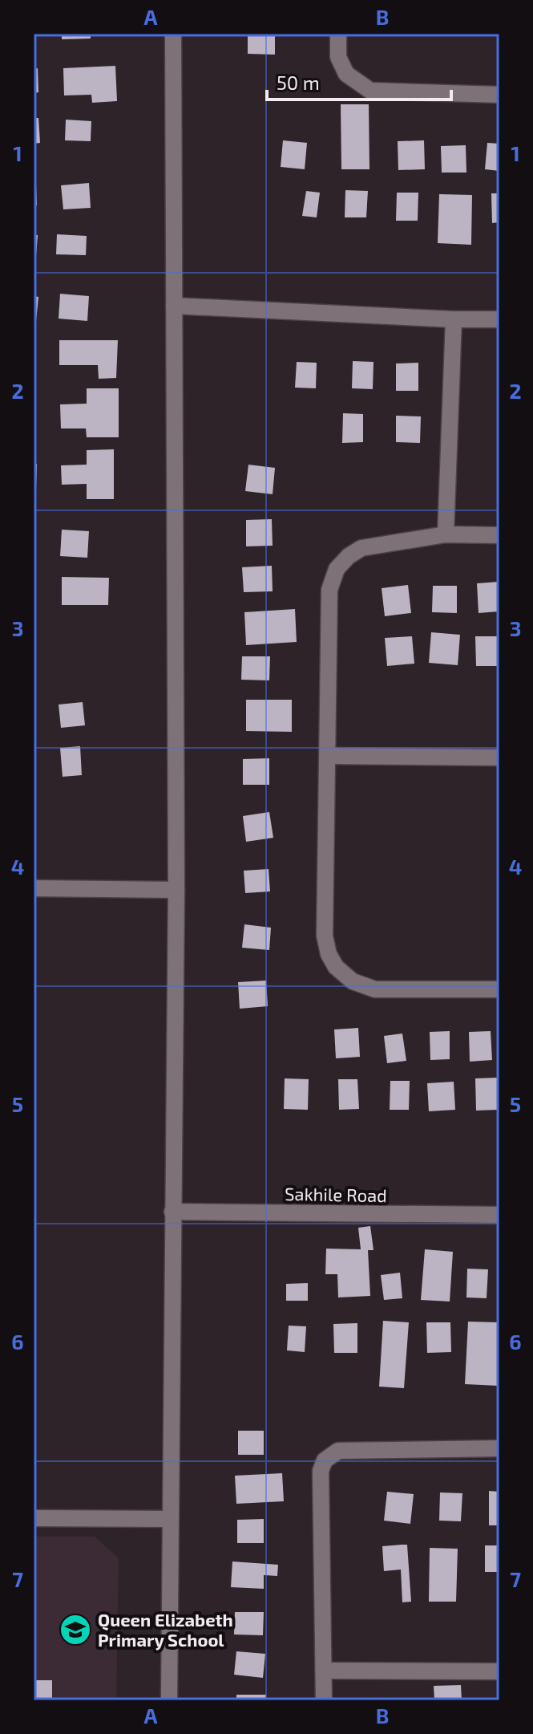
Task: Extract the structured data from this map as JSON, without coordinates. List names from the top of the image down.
{
  "streets": {
    "street": ["Sakhile Road"]
  },
  "places": {
    "school or university": ["Queen Elizabeth Primary School"]
  },
  "scale_bar": "50 m",
  "grid": {
    "columns": ["A", "B"],
    "rows": [
      "1",
      "2",
      "3",
      "4",
      "5",
      "6",
      "7"
    ]
  }
}
